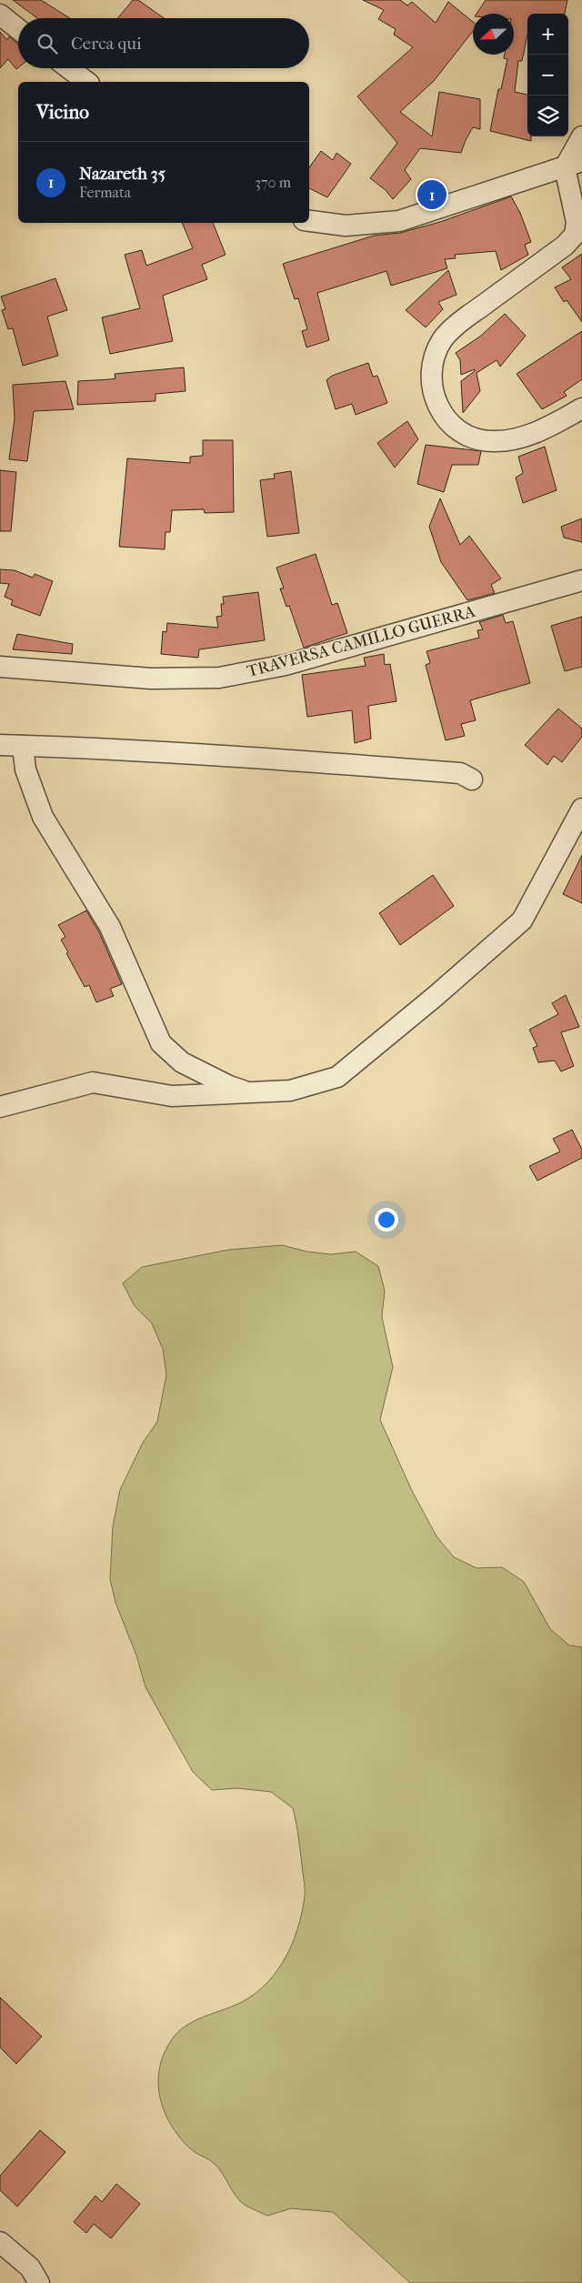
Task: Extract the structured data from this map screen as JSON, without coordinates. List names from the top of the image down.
{
  "streets": {
    "street": ["TRAVERSA CAMILLO GUERRA"]
  },
  "north": "left",
  "page": {
    "map_buttons": ["+", "−"],
    "search": "Cerca qui",
    "heading": "Vicino",
    "list": [
      {
        "mark": "1",
        "name": "Nazareth 35",
        "note": "Fermata",
        "value": "370 m"
      }
    ],
    "pins": "1"
  }
}
